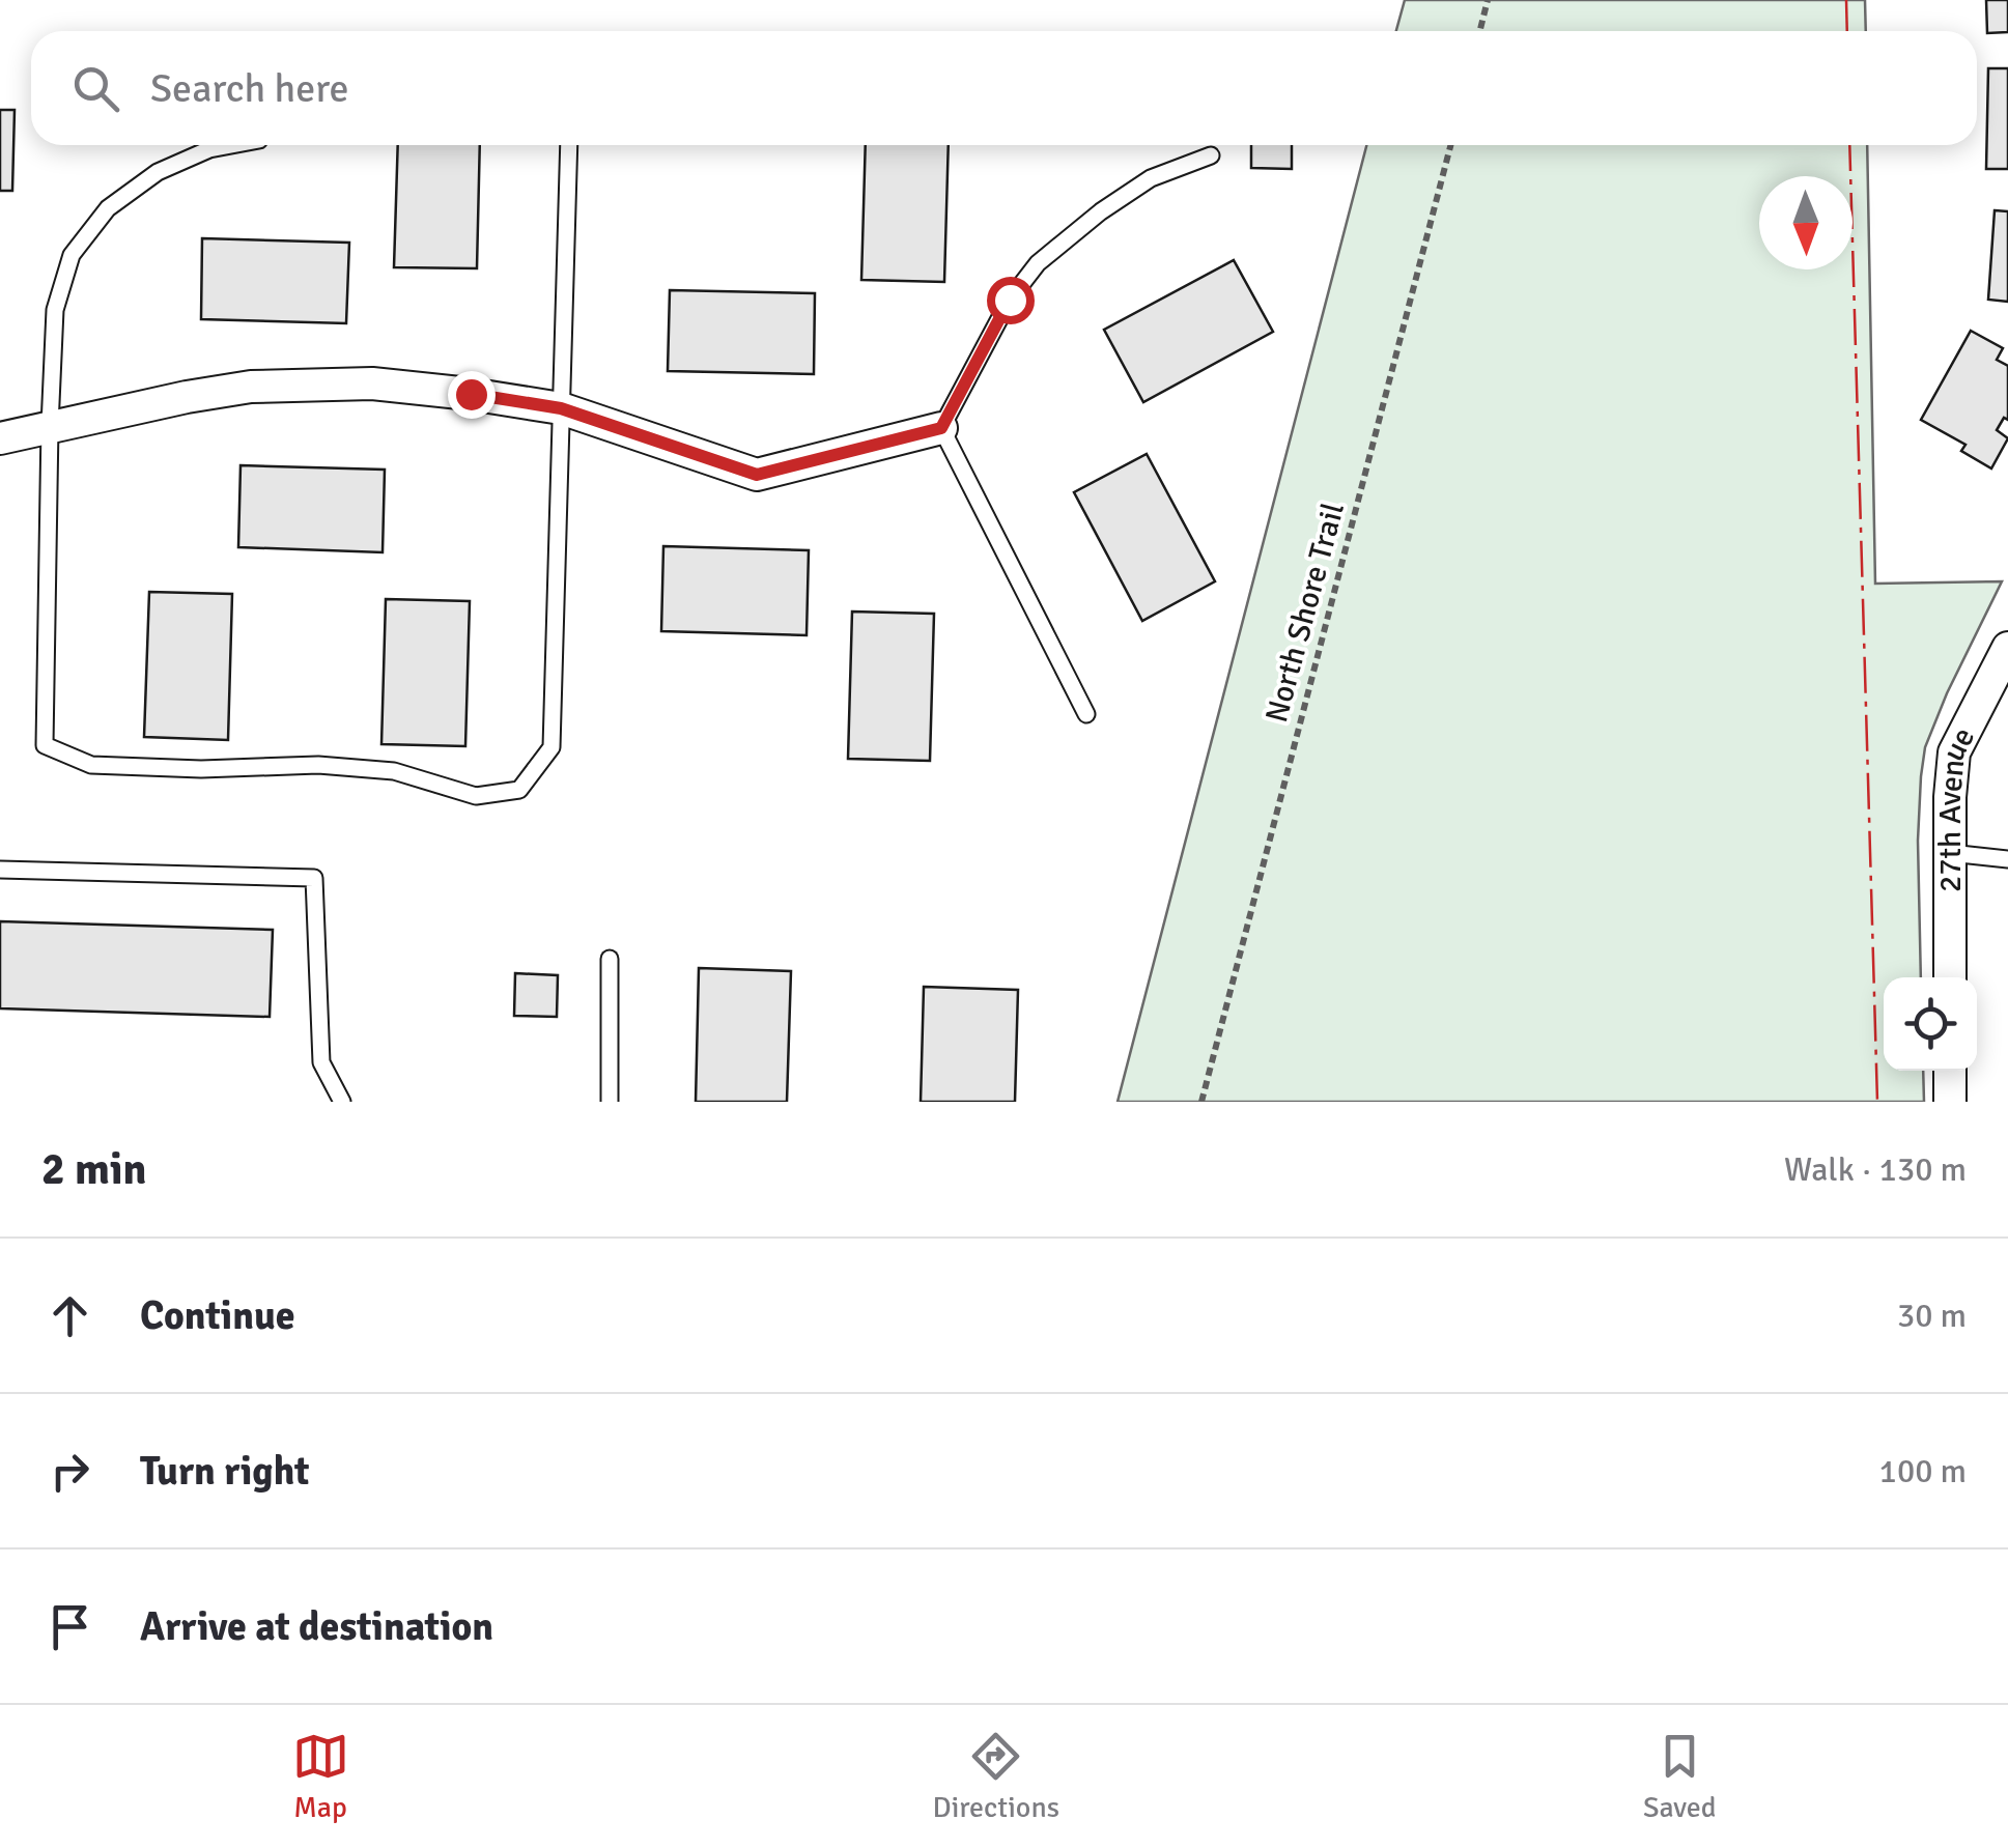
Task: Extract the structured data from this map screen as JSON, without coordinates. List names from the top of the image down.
{
  "streets": {
    "street": ["27th Avenue"],
    "path": ["North Shore Trail"]
  },
  "north": "bottom",
  "page": {
    "search": "Search here",
    "heading": ["2 min", "Walk · 130 m"],
    "list": [
      ["Continue", "30 m"],
      ["Turn right", "100 m"],
      "Arrive at destination"
    ],
    "nav": ["Map", "Directions", "Saved"]
  }
}
